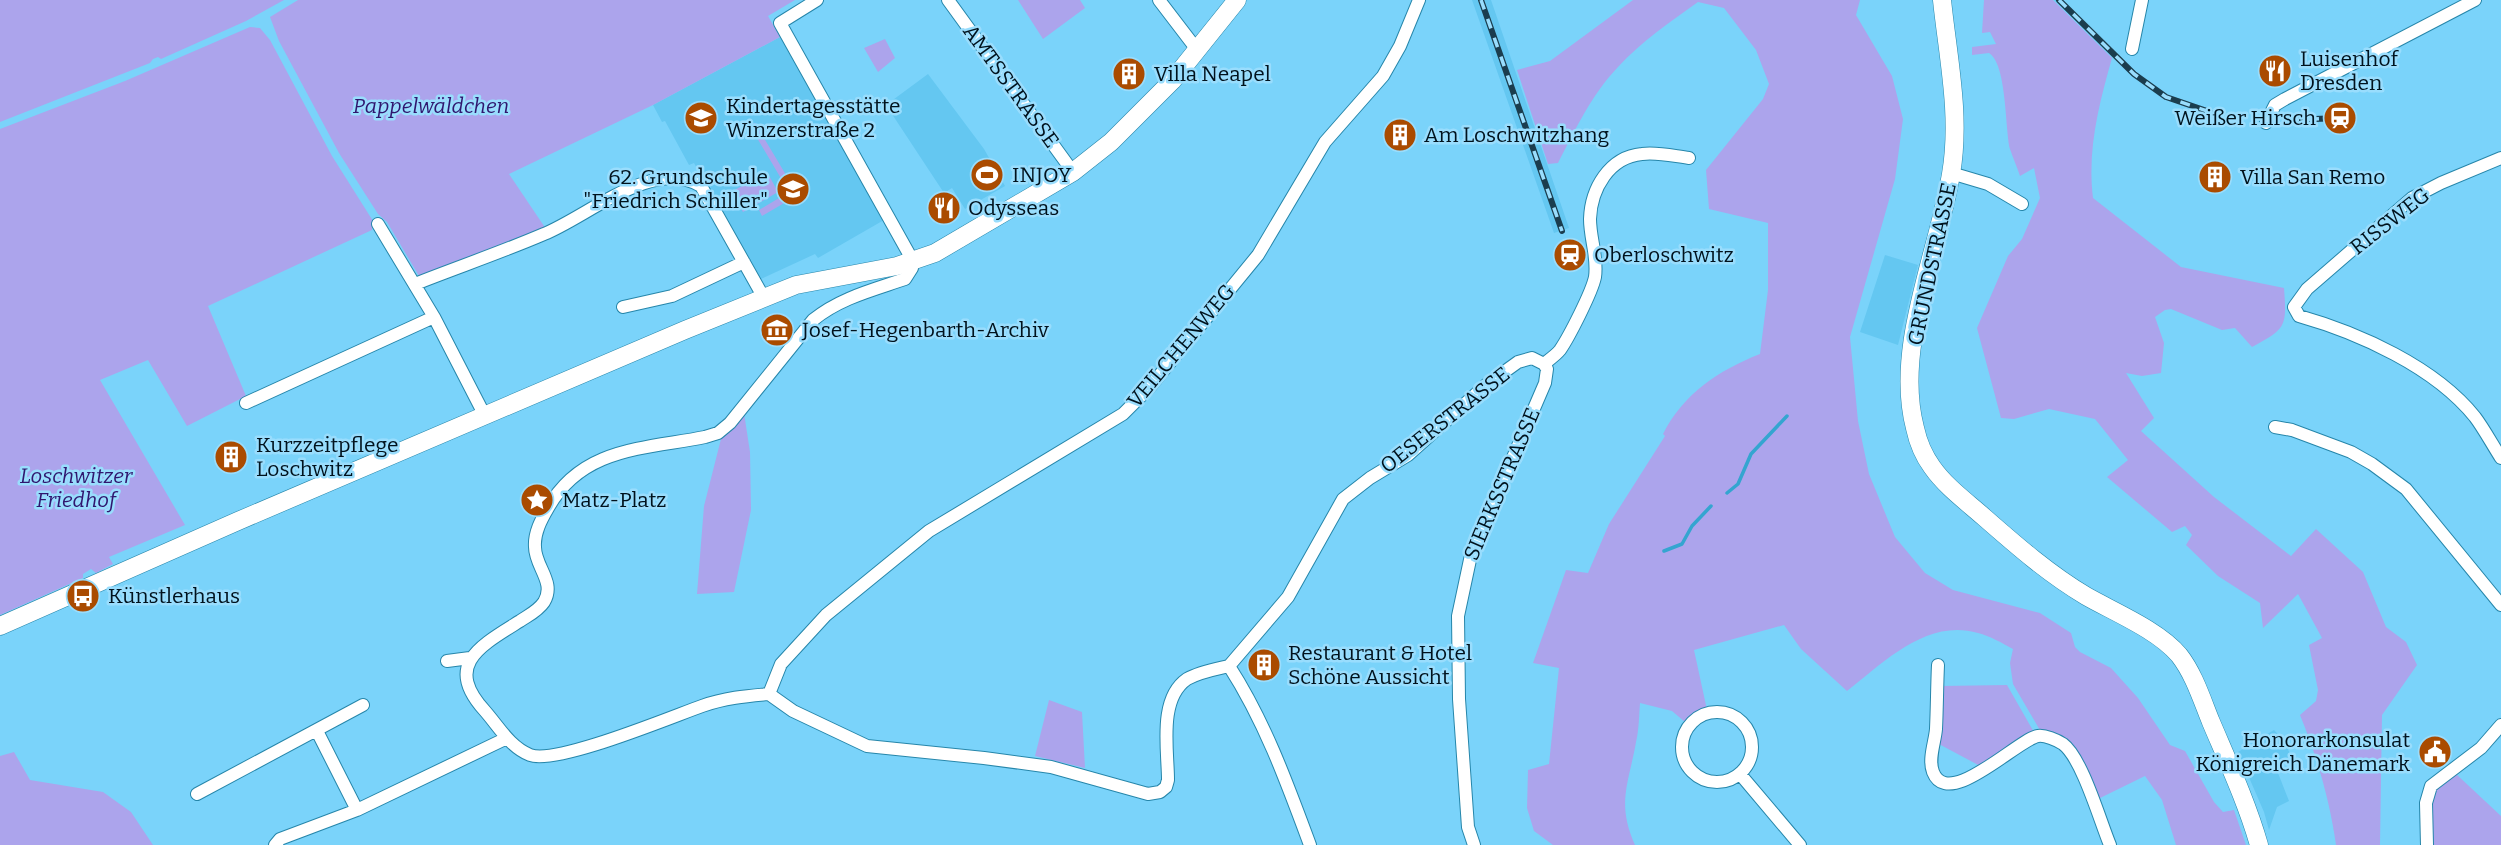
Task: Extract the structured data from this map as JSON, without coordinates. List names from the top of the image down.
{
  "streets": {
    "main road": ["GRUNDSTRASSE"],
    "street": [
      "AMTSSTRASSE",
      "RISSWEG",
      "VEILCHENWEG",
      "OESERSTRASSE",
      "SIERKSSTRASSE"
    ]
  },
  "crossings": [
    ["OESERSTRASSE", "SIERKSSTRASSE"]
  ],
  "parks": ["Pappelwäldchen", "Loschwitzer Friedhof"],
  "places": {
    "restaurant": ["Luisenhof Dresden", "Odysseas"],
    "building": [
      "Villa Neapel",
      "Am Loschwitzhang",
      "Villa San Remo",
      "Kurzzeitpflege Loschwitz",
      "Restaurant & Hotel Schöne Aussicht"
    ],
    "school or university": ["Kindertagesstätte Winzerstraße 2", "62. Grundschule \"Friedrich Schiller\""],
    "station": ["Weißer Hirsch", "Oberloschwitz"],
    "sports": ["INJOY"],
    "museum": ["Josef-Hegenbarth-Archiv"],
    "place": ["Matz-Platz"],
    "bus stop": ["Künstlerhaus"],
    "public building": ["Honorarkonsulat Königreich Dänemark"]
  }
}
